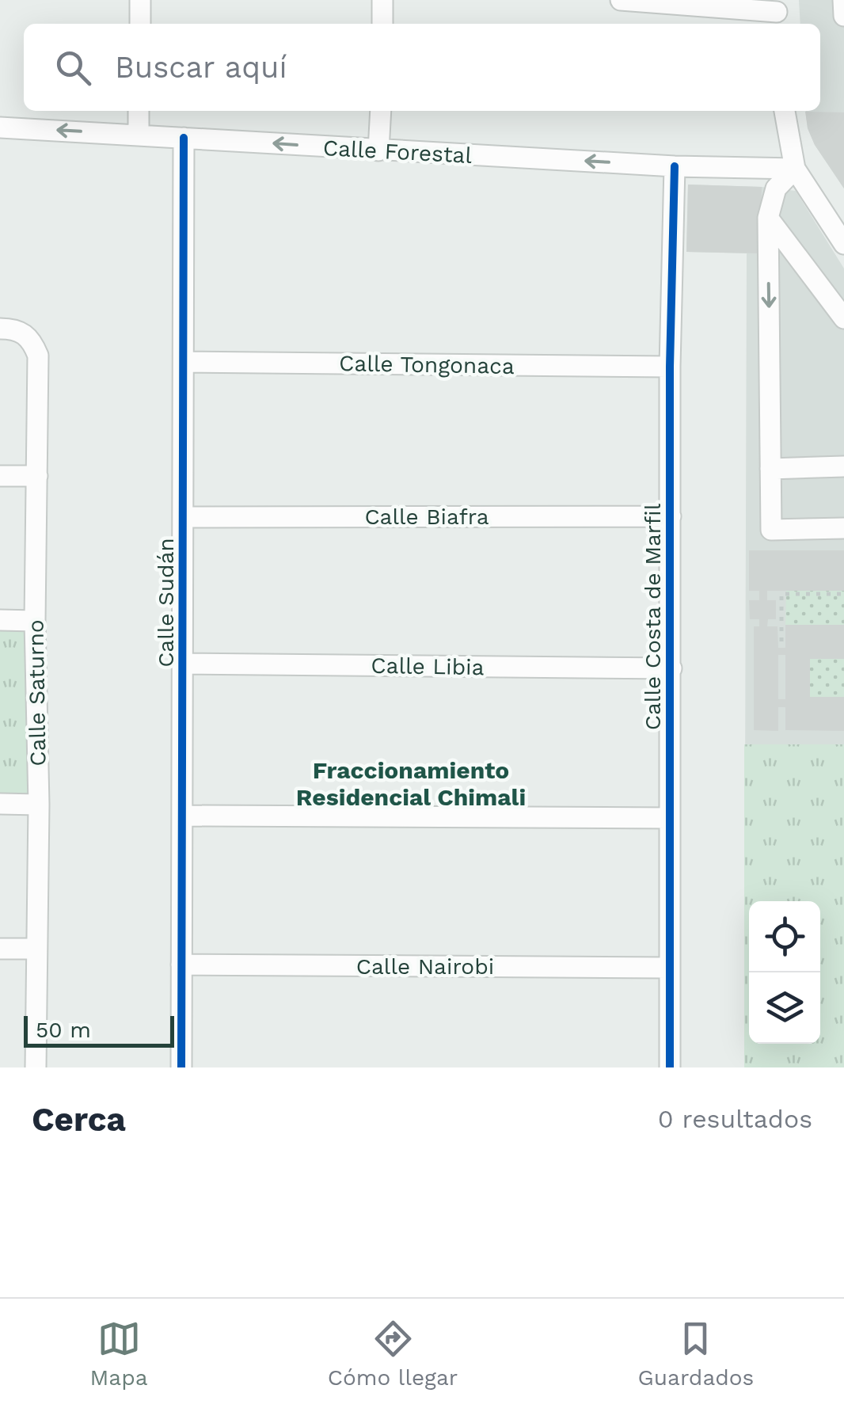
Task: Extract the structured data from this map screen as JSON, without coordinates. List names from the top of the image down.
{
  "streets": {
    "street": [
      "Calle Forestal",
      "Calle Tongonaca",
      "Calle Biafra",
      "Calle Sudán",
      "Calle Costa de Marfil",
      "Calle Libia",
      "Calle Saturno",
      "Calle Nairobi"
    ]
  },
  "crossings": [
    ["Calle Forestal", "Calle Sudán"],
    ["Calle Forestal", "Calle Costa de Marfil"],
    ["Calle Tongonaca", "Calle Sudán"],
    ["Calle Tongonaca", "Calle Costa de Marfil"],
    ["Calle Biafra", "Calle Sudán"],
    ["Calle Biafra", "Calle Costa de Marfil"],
    ["Calle Sudán", "Calle Libia"],
    ["Calle Sudán", "Calle Nairobi"],
    ["Calle Costa de Marfil", "Calle Libia"],
    ["Calle Costa de Marfil", "Calle Nairobi"]
  ],
  "one_way": ["Calle Forestal"],
  "districts": ["Fraccionamiento Residencial Chimali"],
  "scale_bar": "50 m",
  "page": {
    "search": "Buscar aquí",
    "scale": "50 m",
    "heading": ["Cerca", "0 resultados"],
    "nav": ["Mapa", "Cómo llegar", "Guardados"]
  }
}
